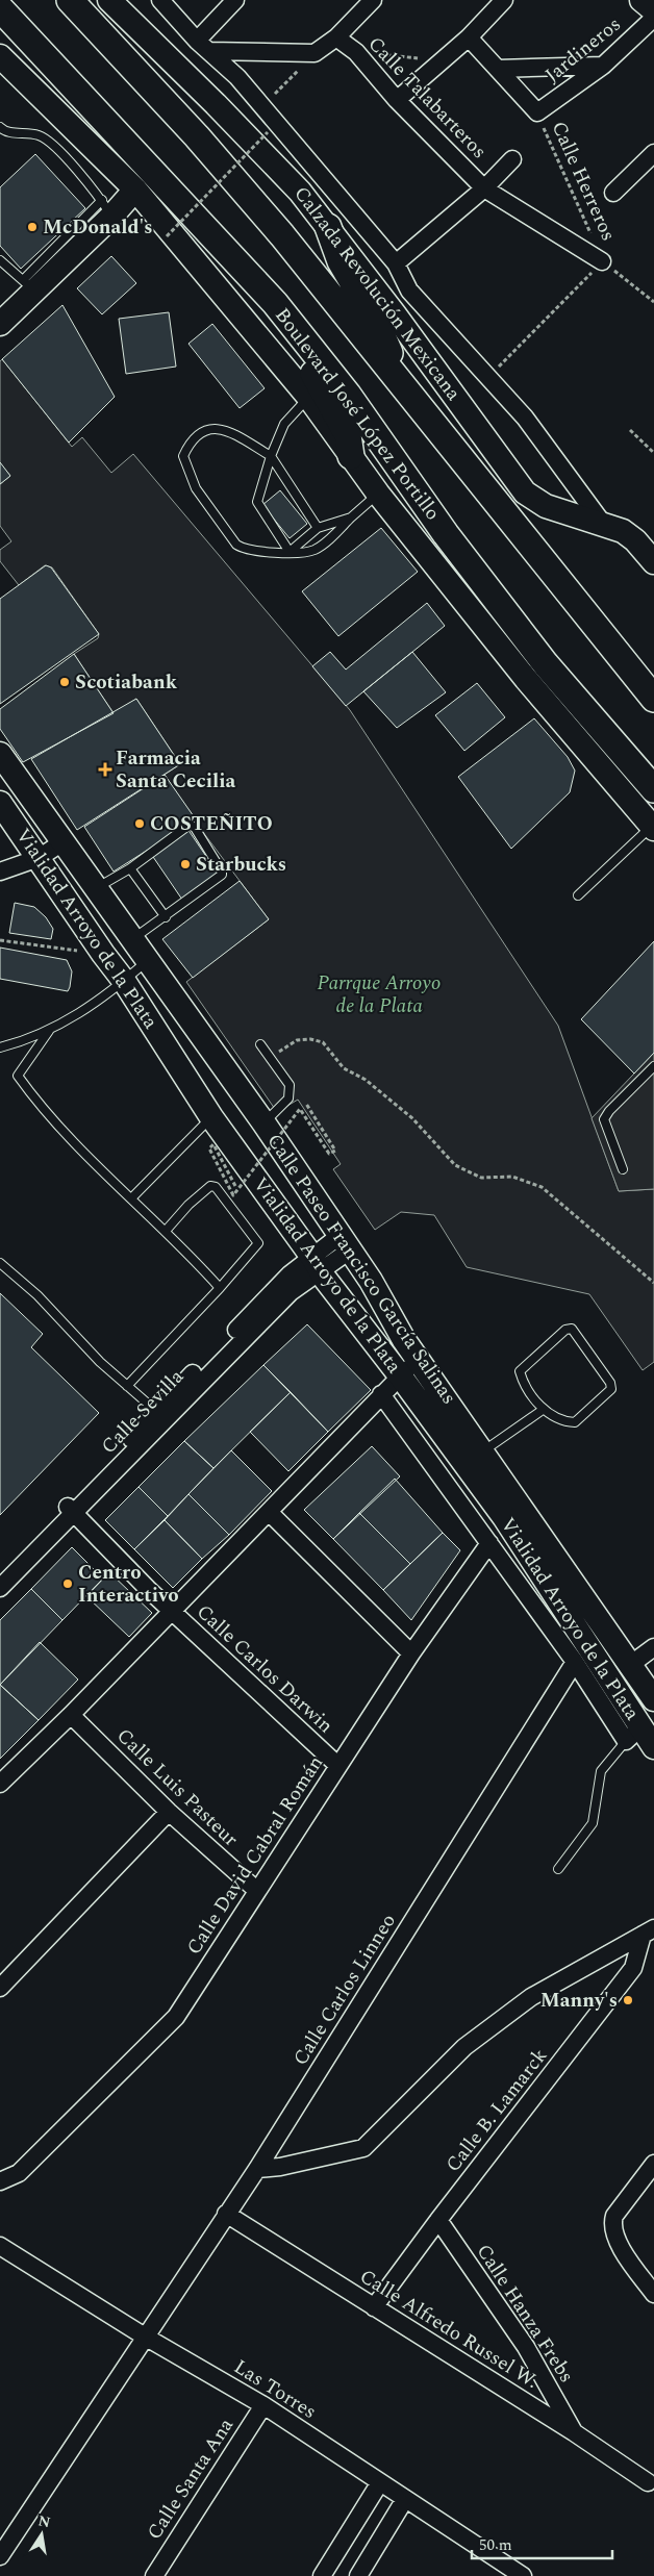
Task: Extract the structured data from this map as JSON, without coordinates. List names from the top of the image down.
{
  "streets": {
    "main road": [
      "Calzada Revolución Mexicana",
      "Boulevard José López Portillo",
      "Vialidad Arroyo de la Plata",
      "Calle Paseo Francisco García Salinas"
    ],
    "street": [
      "Jardineros",
      "Calle Talabarteros",
      "Calle Sevilla",
      "Calle Carlos Darwin",
      "Calle Luis Pasteur",
      "Calle David Cabral Román",
      "Calle Carlos Linneo",
      "Calle B. Lamarck",
      "Calle Hanza Frebs",
      "Calle Alfredo Russel W.",
      "Las Torres",
      "Calle Santa Ana"
    ],
    "path": ["Calle Herreros"]
  },
  "crossings": [
    ["Jardineros", "Calle Herreros"],
    ["Calle Talabarteros", "Calle Herreros"],
    ["Vialidad Arroyo de la Plata", "Calle Paseo Francisco García Salinas"],
    ["Vialidad Arroyo de la Plata", "Calle Sevilla"],
    ["Calle Paseo Francisco García Salinas", "Calle Sevilla"],
    ["Calle Sevilla", "Calle Carlos Darwin"],
    ["Calle Carlos Darwin", "Calle David Cabral Román"],
    ["Calle Luis Pasteur", "Calle David Cabral Román"],
    ["Calle Carlos Linneo", "Calle Alfredo Russel W."],
    ["Calle Carlos Linneo", "Las Torres"],
    ["Calle B. Lamarck", "Calle Hanza Frebs"],
    ["Calle B. Lamarck", "Calle Alfredo Russel W."],
    ["Calle Hanza Frebs", "Calle Alfredo Russel W."],
    ["Las Torres", "Calle Santa Ana"]
  ],
  "parks": ["Parrque Arroyo de la Plata"],
  "places": {
    "other": [
      "McDonald's",
      "Scotiabank",
      "COSTEÑITO",
      "Starbucks",
      "Centro Interactivo",
      "Manny's"
    ],
    "health": ["Farmacia Santa Cecilia"]
  },
  "scale_bar": "50 m",
  "north": "top"
}
